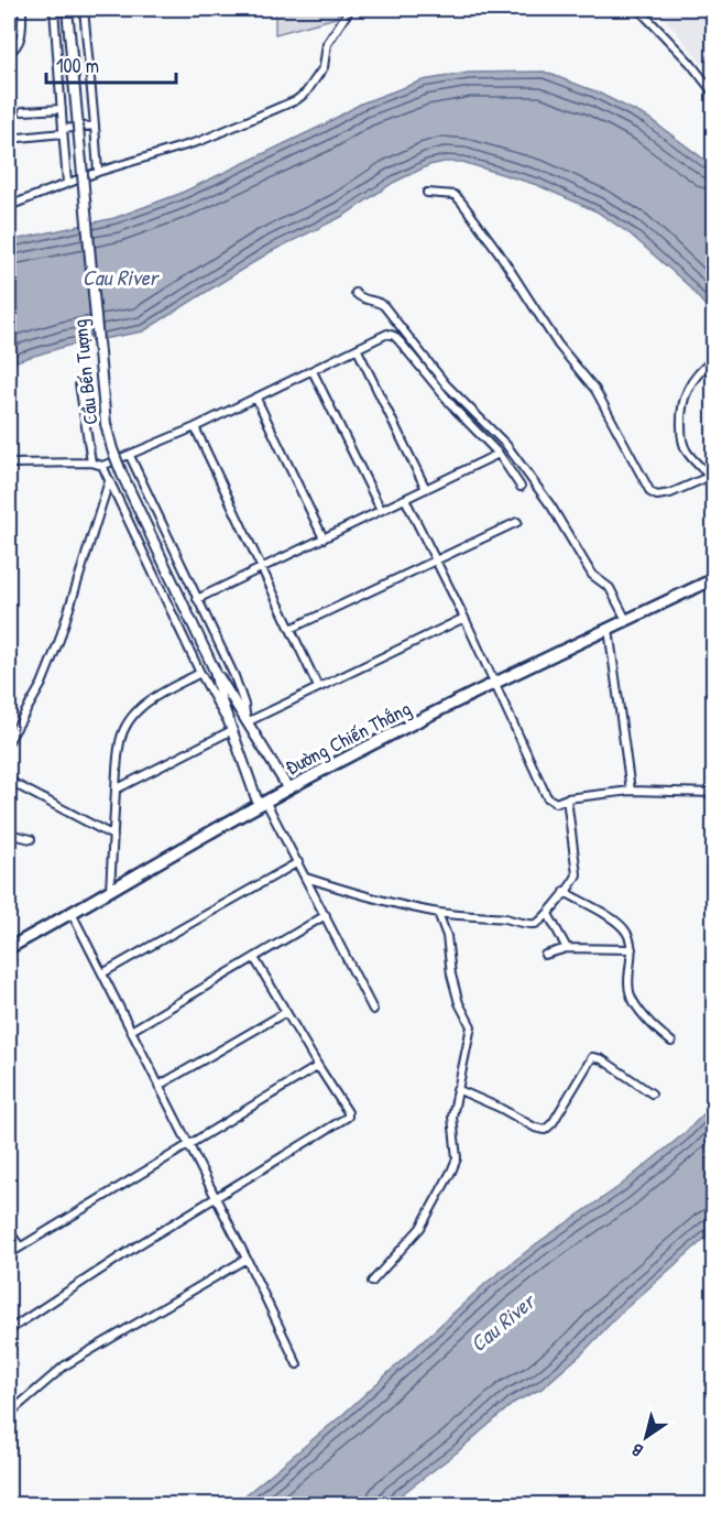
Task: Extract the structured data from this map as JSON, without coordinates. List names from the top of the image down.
{
  "streets": {
    "main road": ["Đường Chiến Thắng"],
    "street": ["Cầu Bến Tượng"]
  },
  "water": ["Cau River"],
  "scale_bar": "100 m",
  "north": "bottom left"
}
